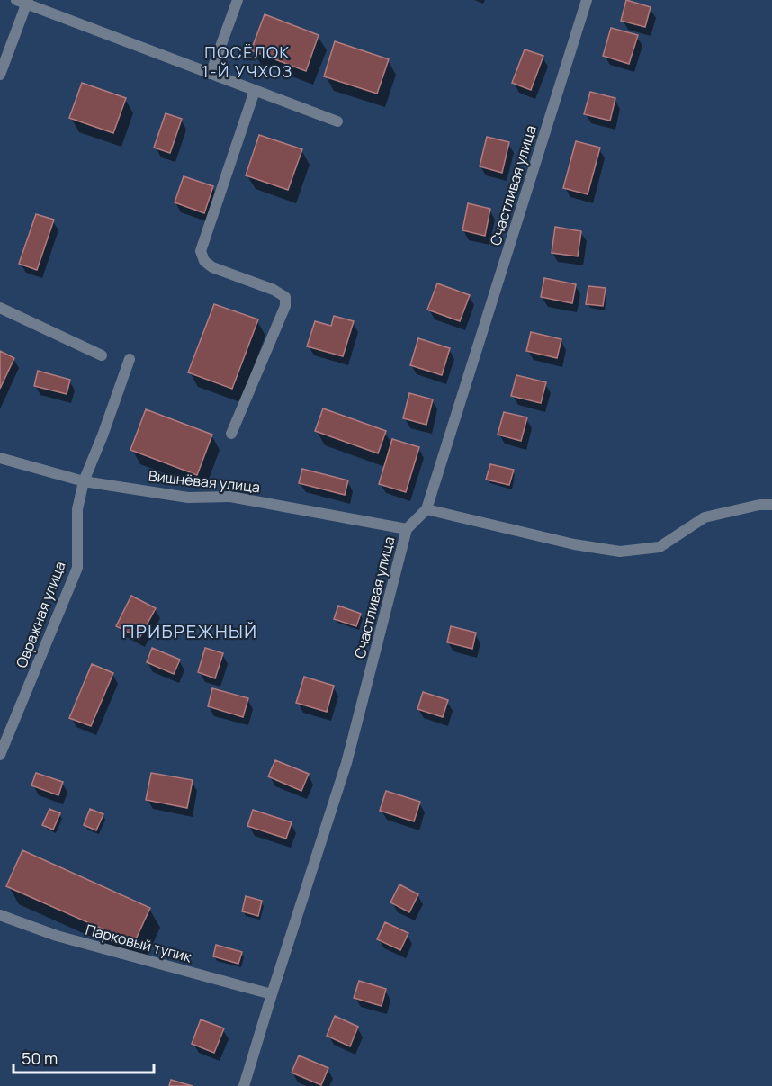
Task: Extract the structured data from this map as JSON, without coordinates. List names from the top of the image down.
{
  "streets": {
    "street": [
      "Счастливая улица",
      "Вишнёвая улица",
      "Овражная улица",
      "Парковый тупик"
    ]
  },
  "crossings": [
    ["Счастливая улица", "Вишнёвая улица"],
    ["Счастливая улица", "Парковый тупик"],
    ["Вишнёвая улица", "Овражная улица"]
  ],
  "districts": ["ПОСЁЛОК 1-Й УЧХОЗ", "ПРИБРЕЖНЫЙ"],
  "scale_bar": "50 m"
}
